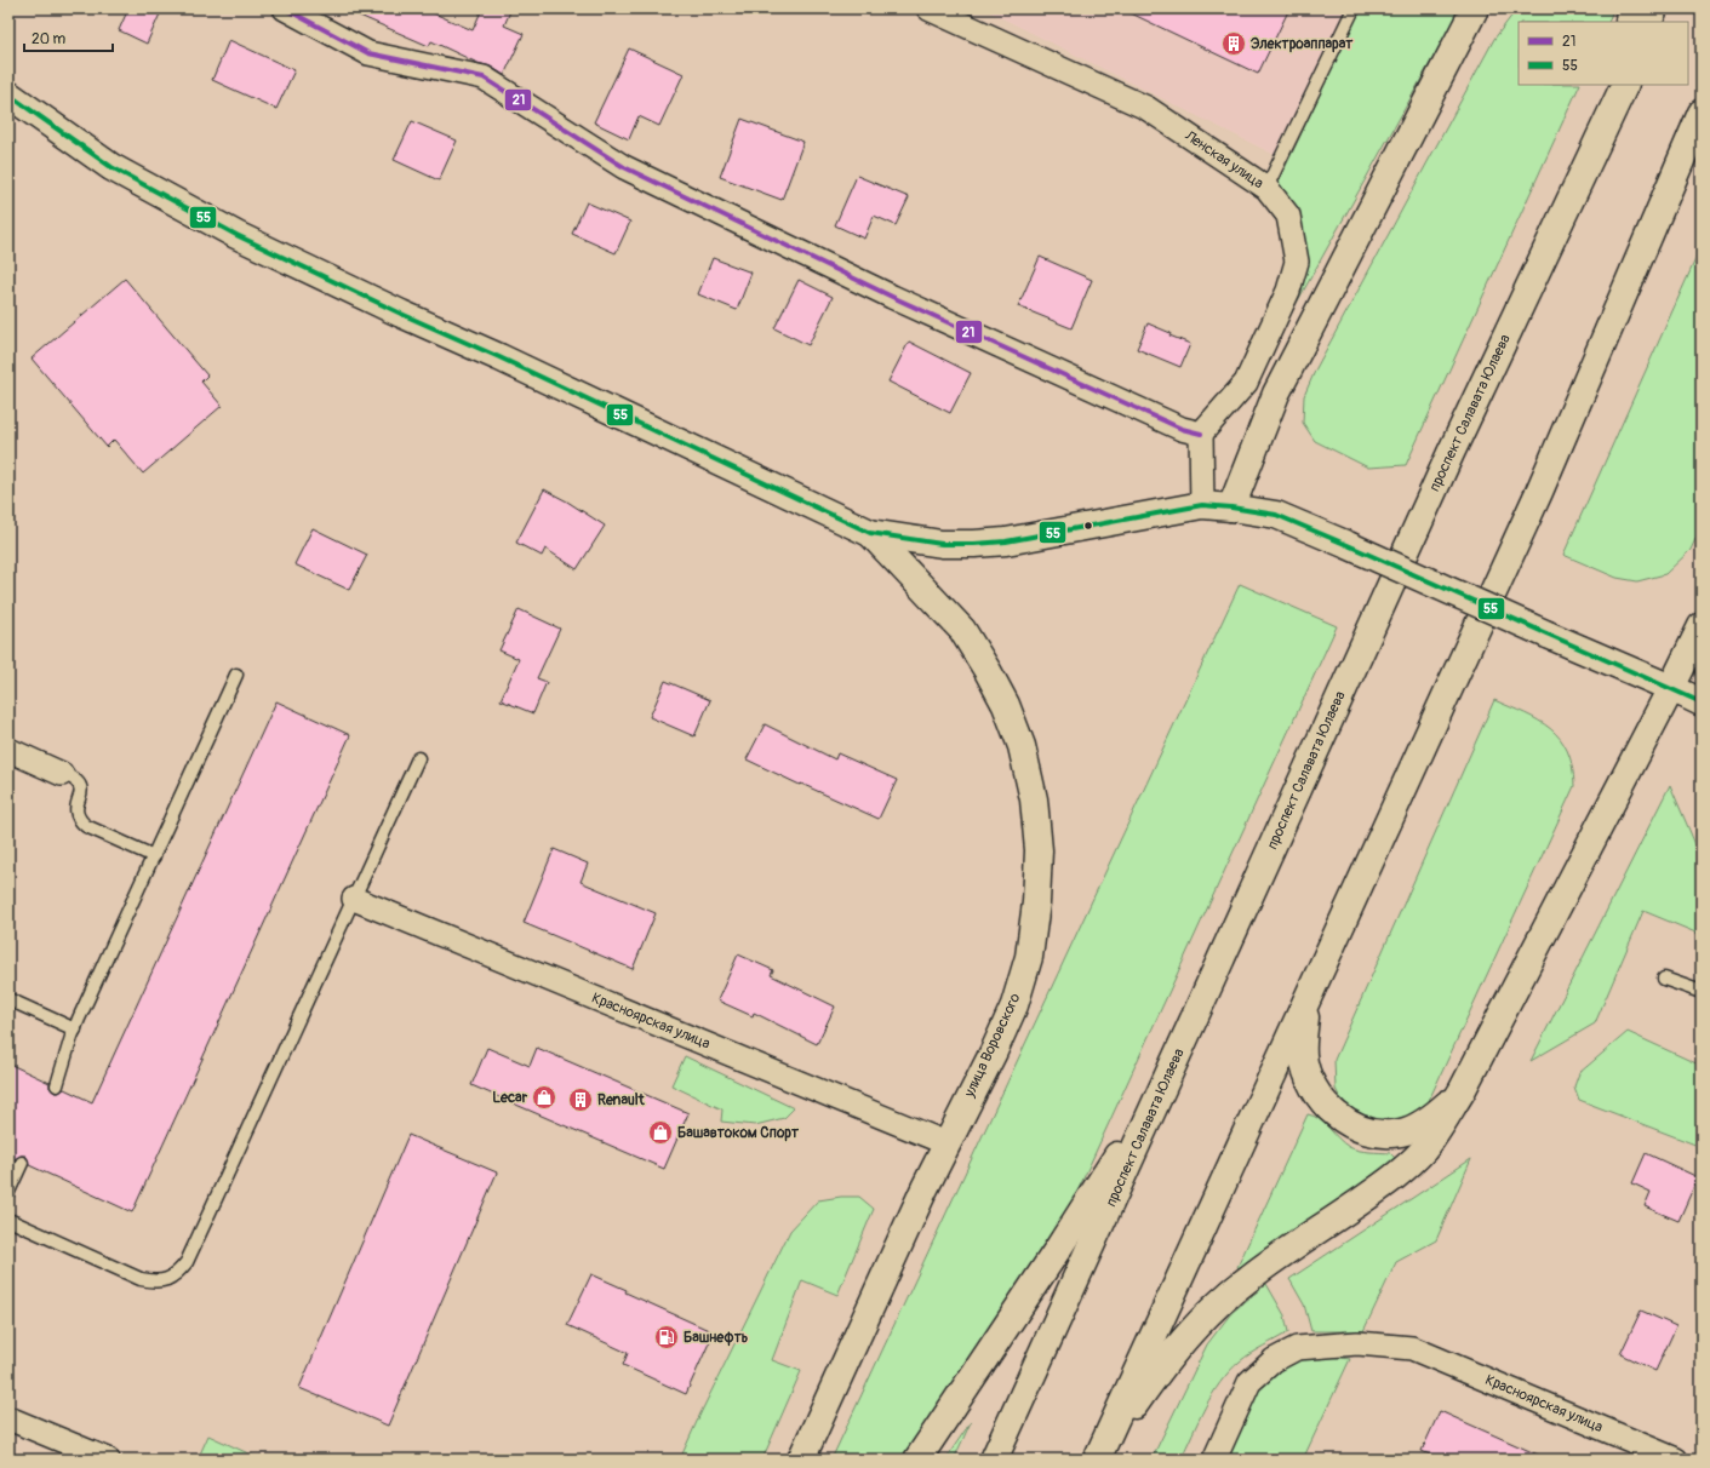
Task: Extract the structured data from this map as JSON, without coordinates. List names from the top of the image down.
{
  "streets": {
    "main road": ["проспект Салавата Юлаева", "улица Воровского"],
    "street": ["Ленская улица", "Красноярская улица"]
  },
  "crossings": [
    ["Красноярская улица", "улица Воровского"]
  ],
  "places": {
    "building": ["Электроаппарат", "Renault"],
    "shop": ["Lecar", "Башавтоком Спорт"],
    "fuel station": ["Башнефть"]
  },
  "lines": ["transit line 21", "transit line 55"],
  "legend": ["21", "55"],
  "scale_bar": "20 m"
}
